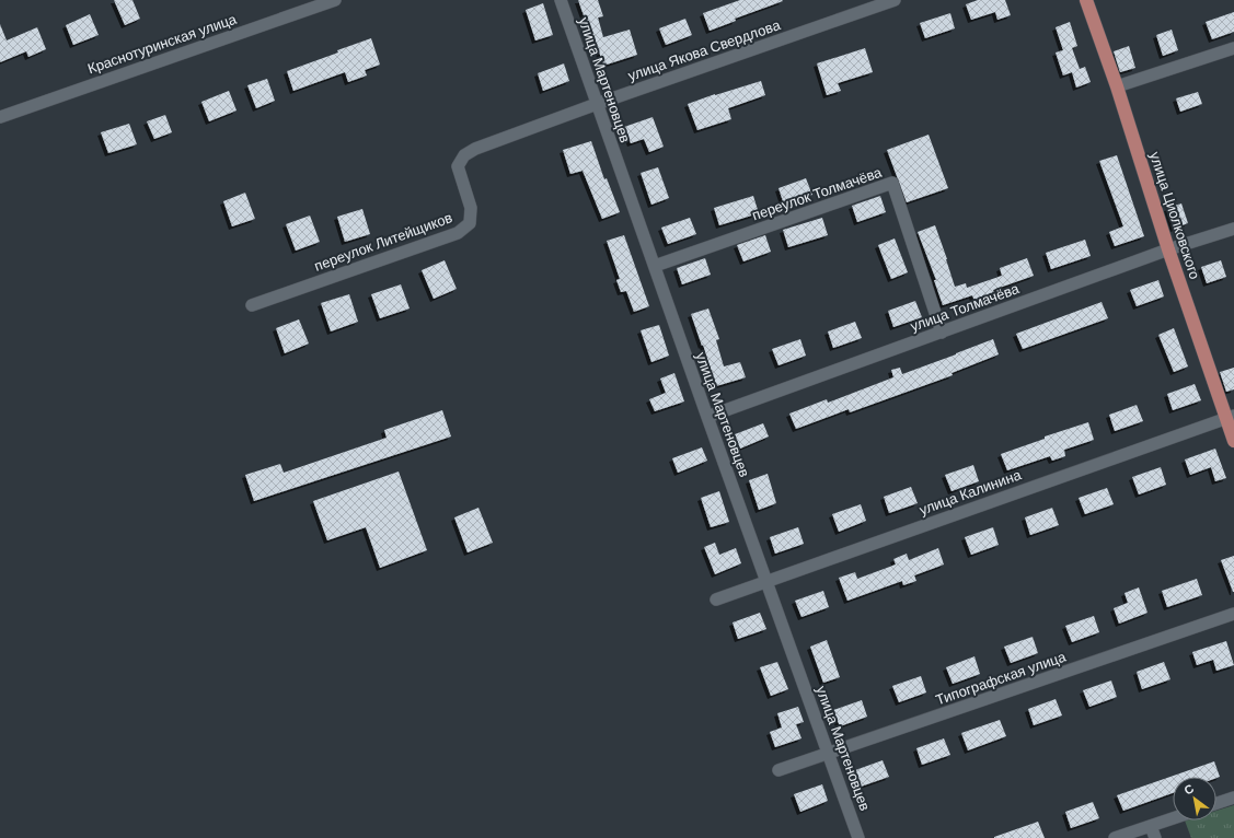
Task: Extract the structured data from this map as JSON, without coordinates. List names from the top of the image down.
{
  "streets": {
    "main road": ["улица Циолковского"],
    "street": [
      "Краснотуринская улица",
      "улица Якова Свердлова",
      "улица Мартеновцев",
      "переулок Толмачёва",
      "переулок Литейщиков",
      "улица Толмачёва",
      "улица Калинина",
      "Типографская улица"
    ]
  },
  "crossings": [
    ["улица Якова Свердлова", "улица Мартеновцев"],
    ["улица Якова Свердлова", "переулок Литейщиков"],
    ["улица Мартеновцев", "переулок Толмачёва"],
    ["улица Мартеновцев", "улица Толмачёва"],
    ["улица Мартеновцев", "улица Калинина"],
    ["улица Мартеновцев", "Типографская улица"],
    ["переулок Толмачёва", "улица Толмачёва"],
    ["улица Циолковского", "улица Толмачёва"],
    ["улица Циолковского", "улица Калинина"]
  ],
  "north": "top left"
}
